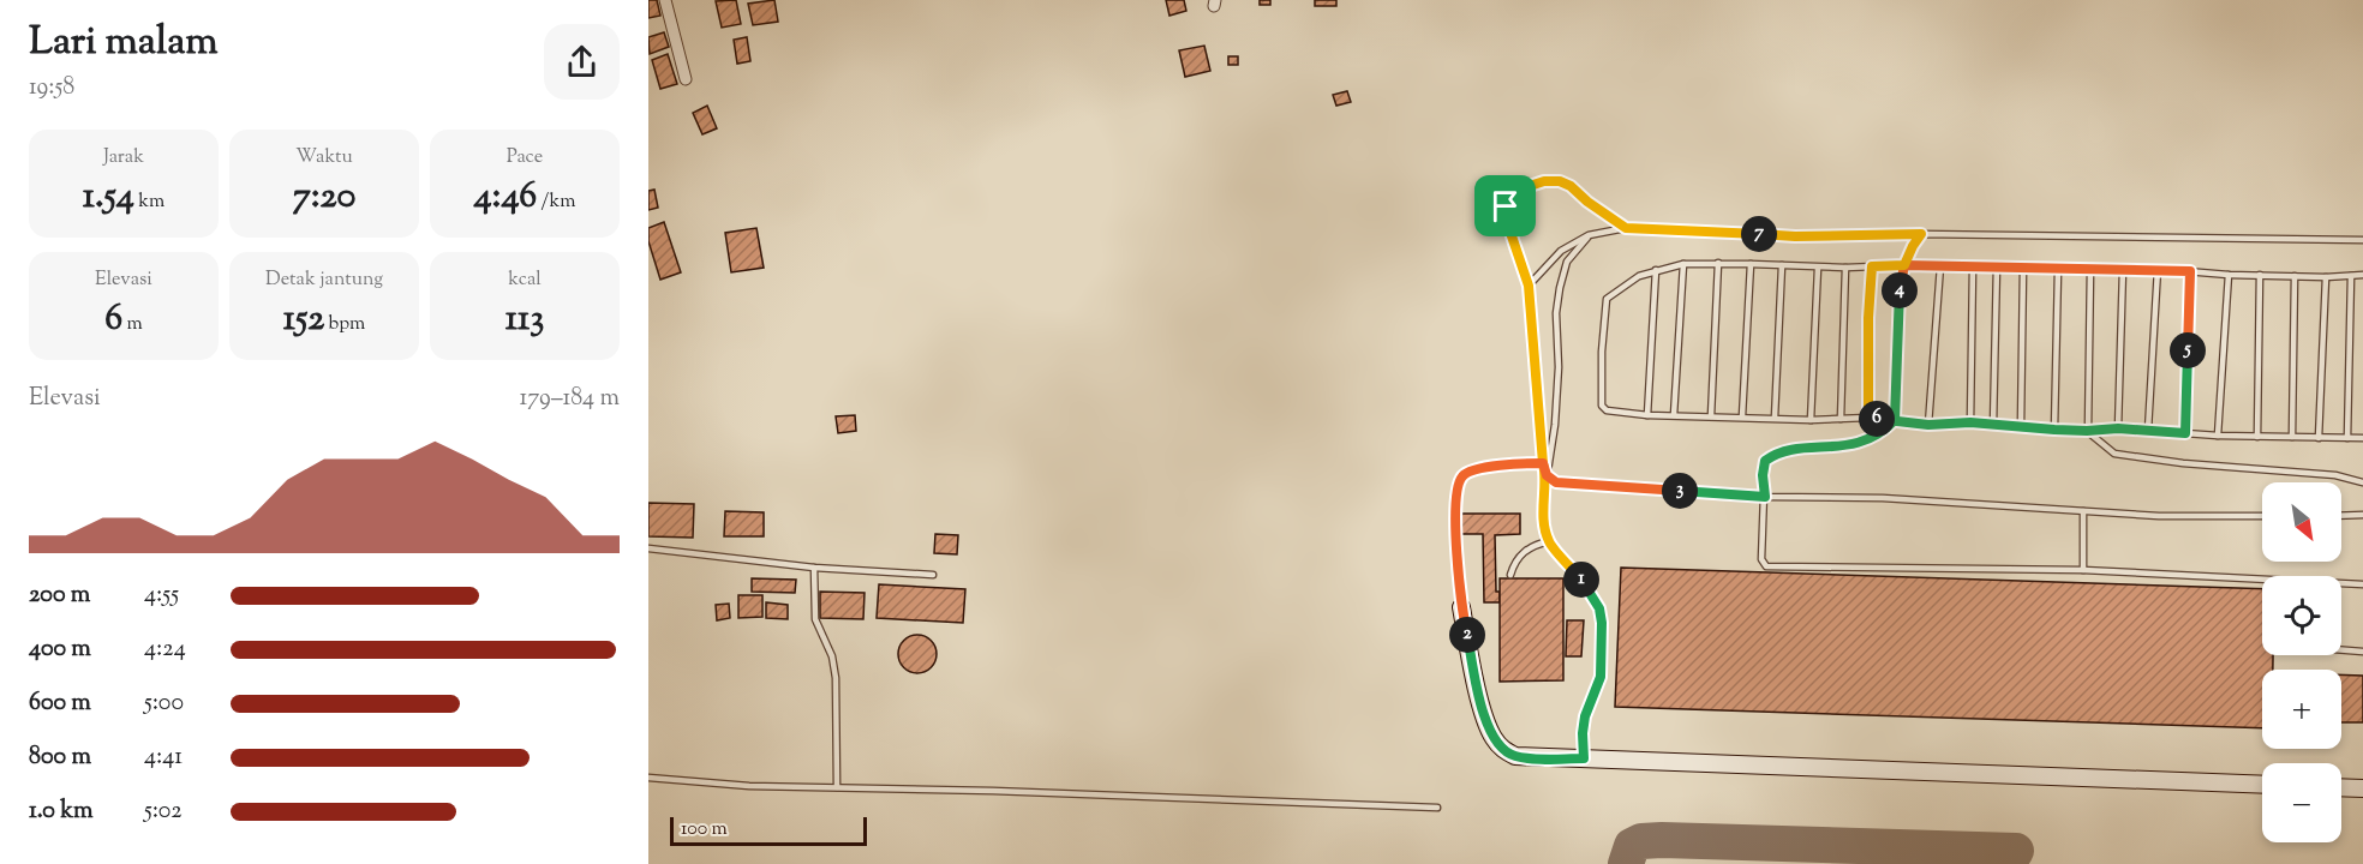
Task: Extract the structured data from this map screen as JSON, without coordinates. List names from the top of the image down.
{
  "scale_bar": "100 m",
  "north": "bottom right",
  "page": {
    "heading": ["Lari malam", "19:58"],
    "stats": [
      ["Jarak", "1.54 km"],
      ["Waktu", "7:20"],
      ["Pace", "4:46 /km"],
      ["Elevasi", "6 m"],
      ["Detak jantung", "152 bpm"],
      ["kcal", "113"]
    ],
    "pins": [
      "7",
      "4",
      "5",
      "6",
      "3",
      "1",
      "2"
    ],
    "chart": ["Elevasi", "179–184 m"],
    "map_buttons": ["+", "−"],
    "list": [
      {
        "name": "200 m",
        "note": "4:55"
      },
      {
        "name": "400 m",
        "note": "4:24"
      },
      {
        "name": "600 m",
        "note": "5:00"
      },
      {
        "name": "800 m",
        "note": "4:41"
      },
      {
        "name": "1.0 km",
        "note": "5:02"
      }
    ],
    "scale": "100 m"
  }
}
